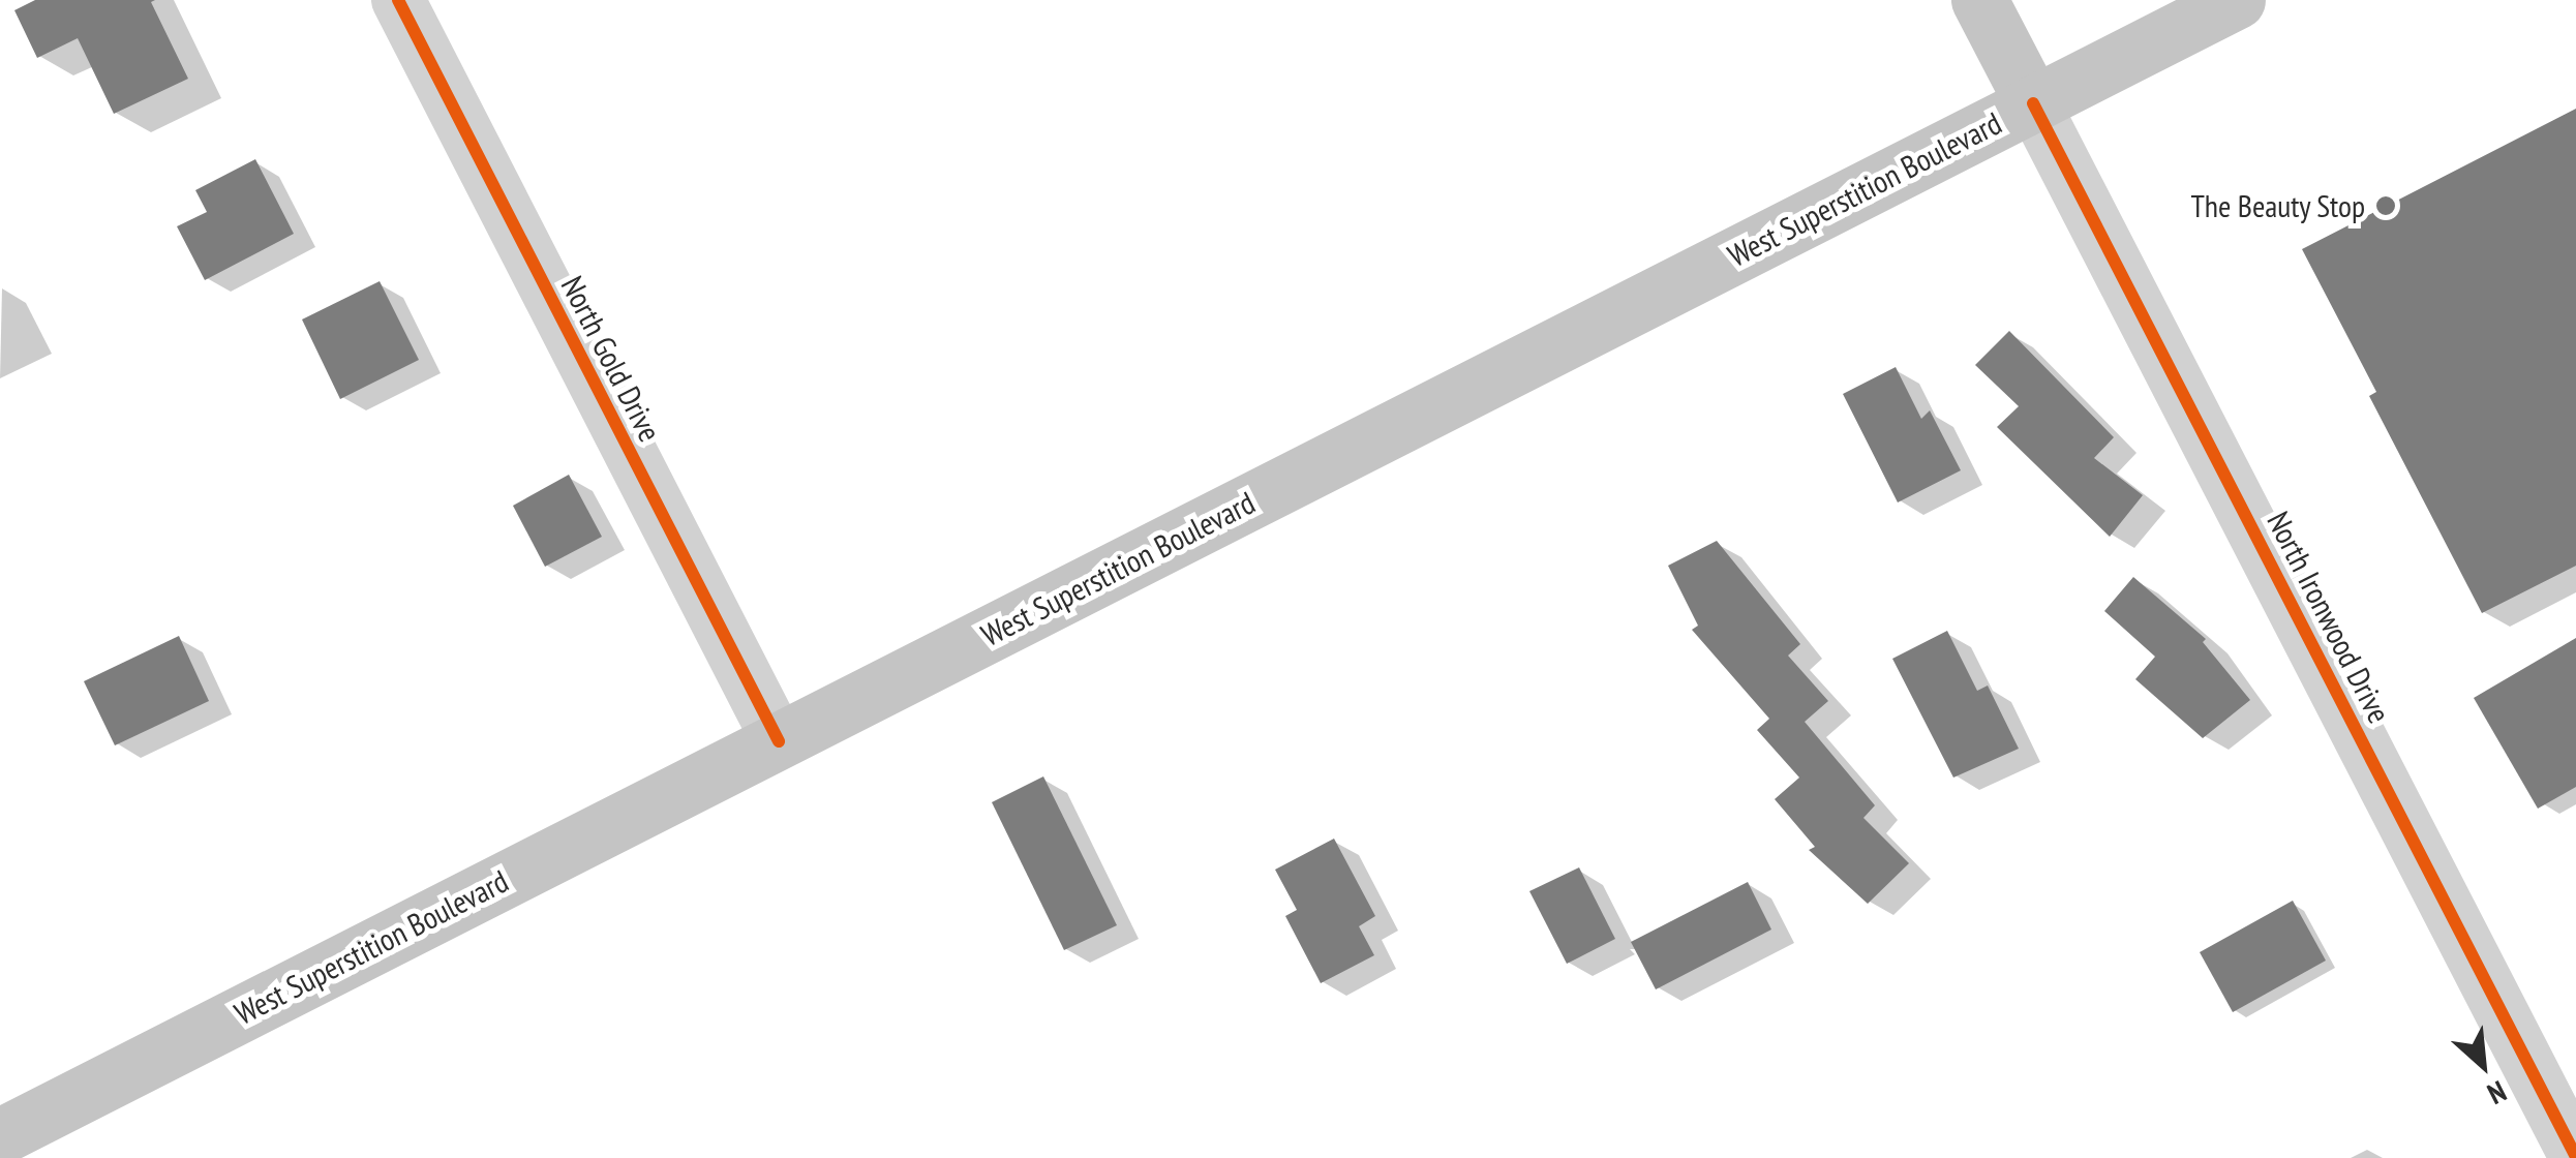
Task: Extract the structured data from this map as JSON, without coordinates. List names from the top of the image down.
{
  "streets": {
    "main road": ["West Superstition Boulevard", "North Ironwood Drive"],
    "street": ["North Gold Drive"]
  },
  "crossings": [
    ["West Superstition Boulevard", "North Gold Drive"],
    ["West Superstition Boulevard", "North Ironwood Drive"]
  ],
  "places": ["The Beauty Stop"],
  "north": "bottom right"
}
